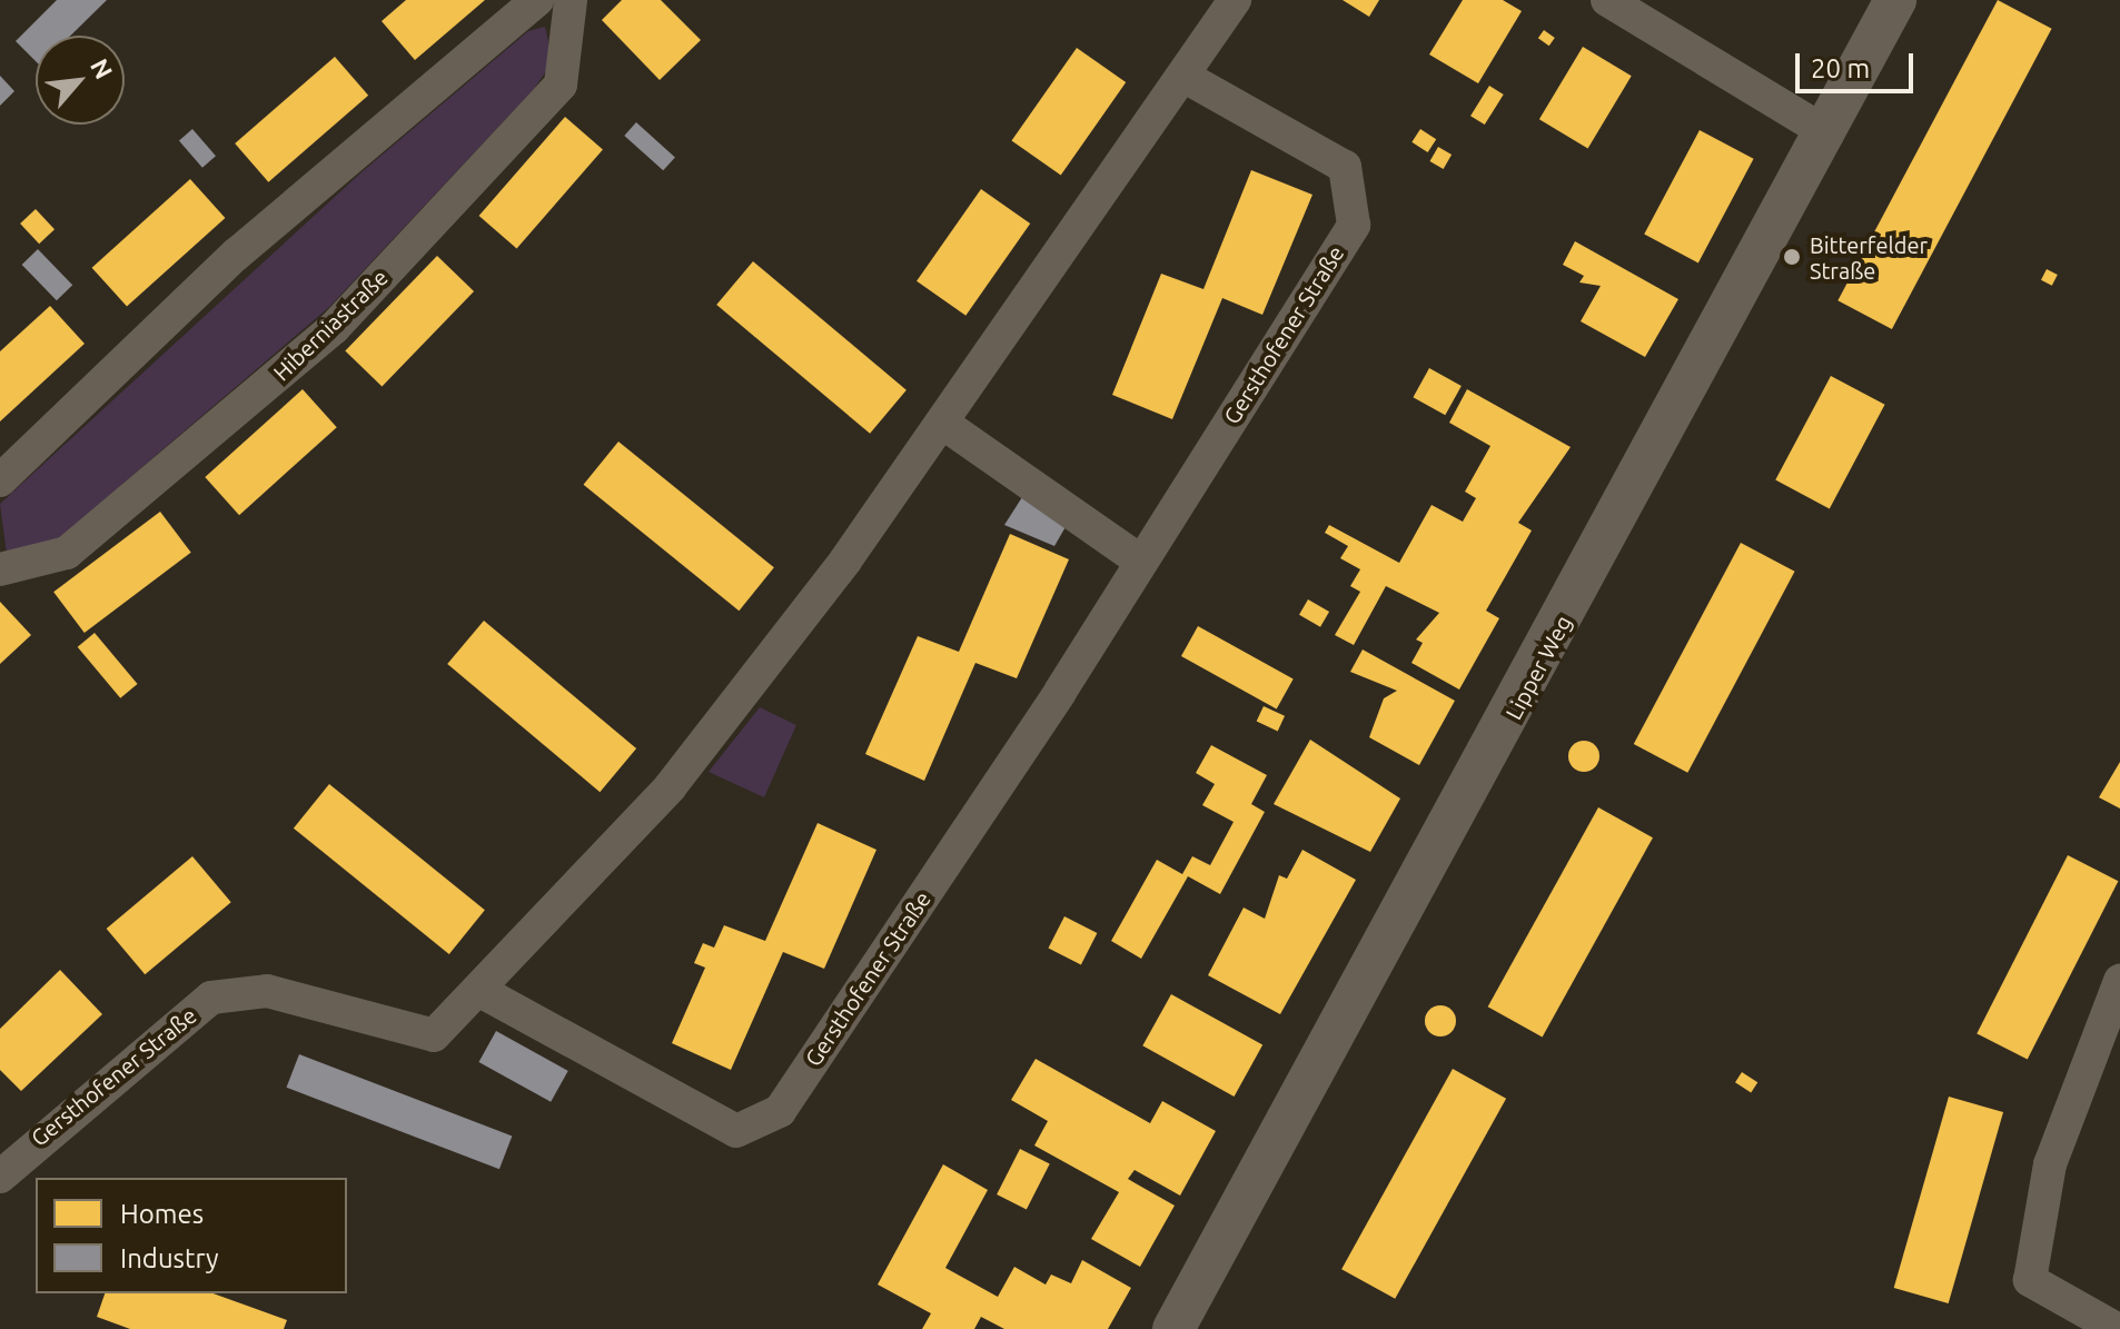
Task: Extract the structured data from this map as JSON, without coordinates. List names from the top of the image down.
{
  "streets": {
    "street": ["Hiberniastraße", "Gersthofener Straße", "Lipper Weg"]
  },
  "places": ["Bitterfelder Straße"],
  "legend": ["Homes", "Industry"],
  "scale_bar": "20 m",
  "north": "top right"
}
